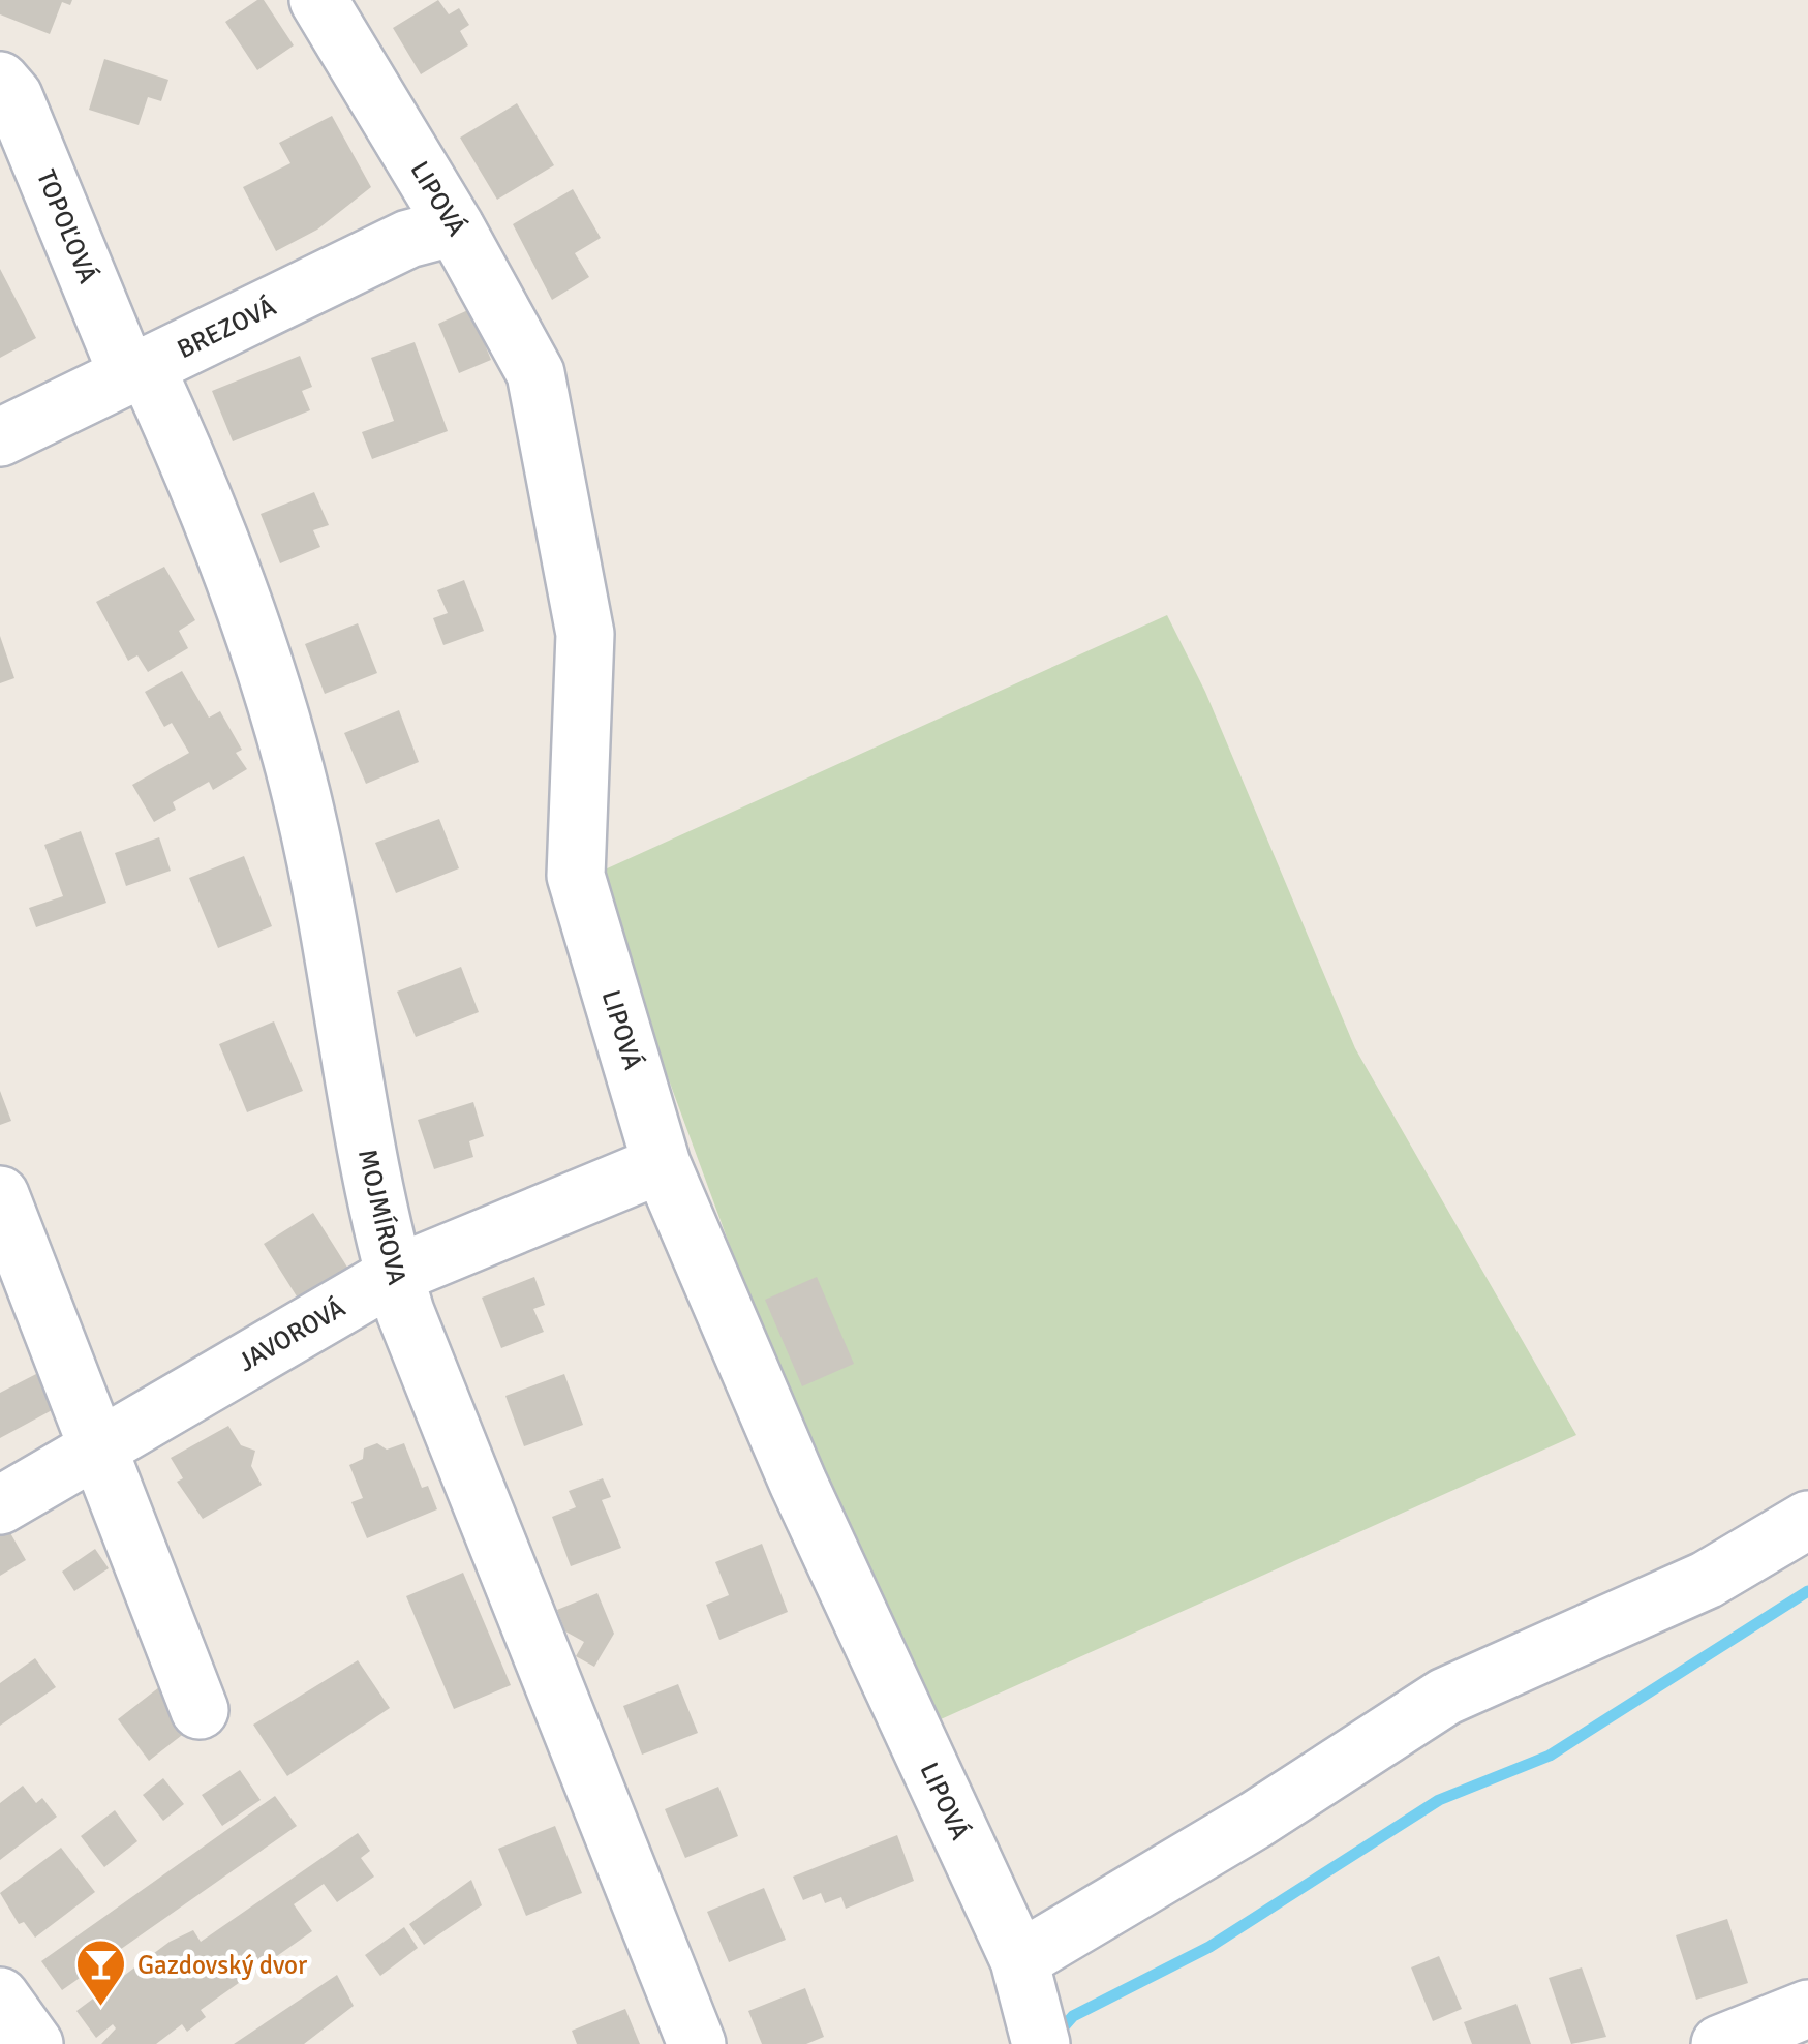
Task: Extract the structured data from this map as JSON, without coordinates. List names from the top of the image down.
{
  "streets": {
    "street": [
      "LIPOVÁ",
      "TOPOĽOVÁ",
      "BREZOVÁ",
      "MOJMÍROVA",
      "JAVOROVÁ"
    ]
  },
  "crossings": [
    ["LIPOVÁ", "BREZOVÁ"],
    ["LIPOVÁ", "JAVOROVÁ"],
    ["TOPOĽOVÁ", "BREZOVÁ"],
    ["TOPOĽOVÁ", "MOJMÍROVA"],
    ["BREZOVÁ", "MOJMÍROVA"],
    ["MOJMÍROVA", "JAVOROVÁ"]
  ],
  "places": {
    "bar": ["Gazdovský dvor"]
  }
}
